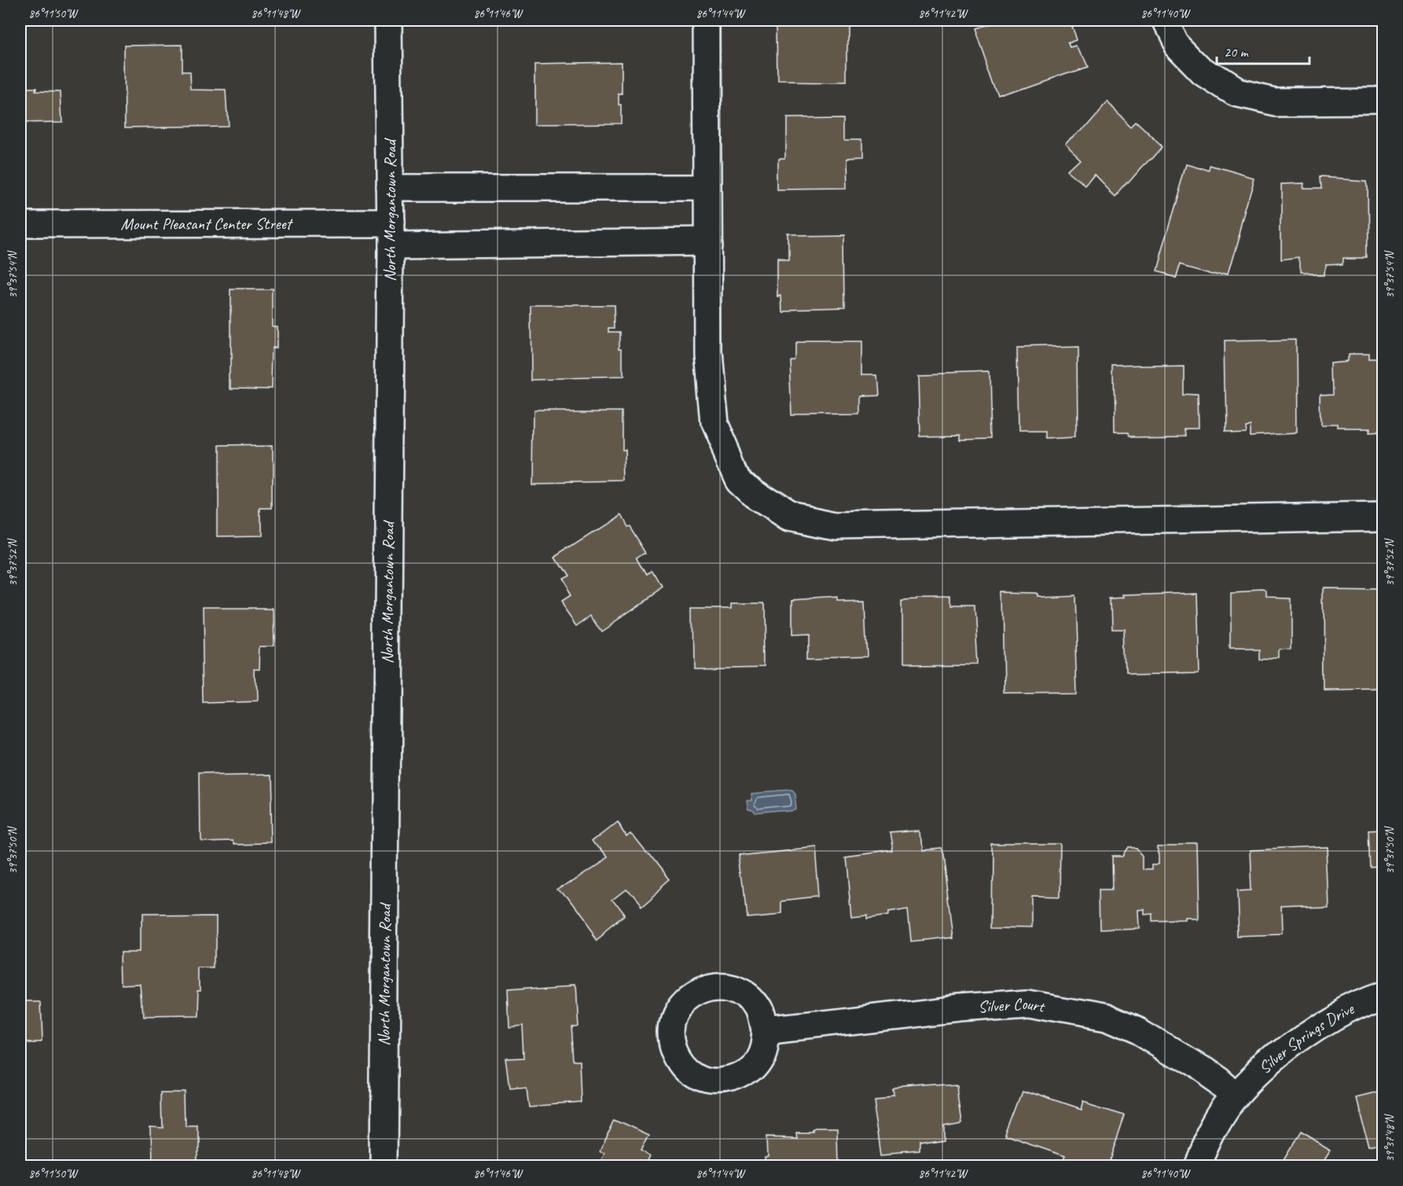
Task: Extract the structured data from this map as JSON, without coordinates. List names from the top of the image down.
{
  "streets": {
    "street": [
      "North Morgantown Road",
      "Mount Pleasant Center Street",
      "Silver Court",
      "Silver Springs Drive"
    ]
  },
  "crossings": [
    ["North Morgantown Road", "Mount Pleasant Center Street"],
    ["Silver Court", "Silver Springs Drive"]
  ],
  "scale_bar": "20 m",
  "coordinates": [
    "86°11'50\"W",
    "86°11'48\"W",
    "86°11'46\"W",
    "86°11'44\"W",
    "86°11'42\"W",
    "86°11'40\"W",
    "39°37'54\"N",
    "39°37'52\"N",
    "39°37'50\"N",
    "39°37'48\"N"
  ]
}
